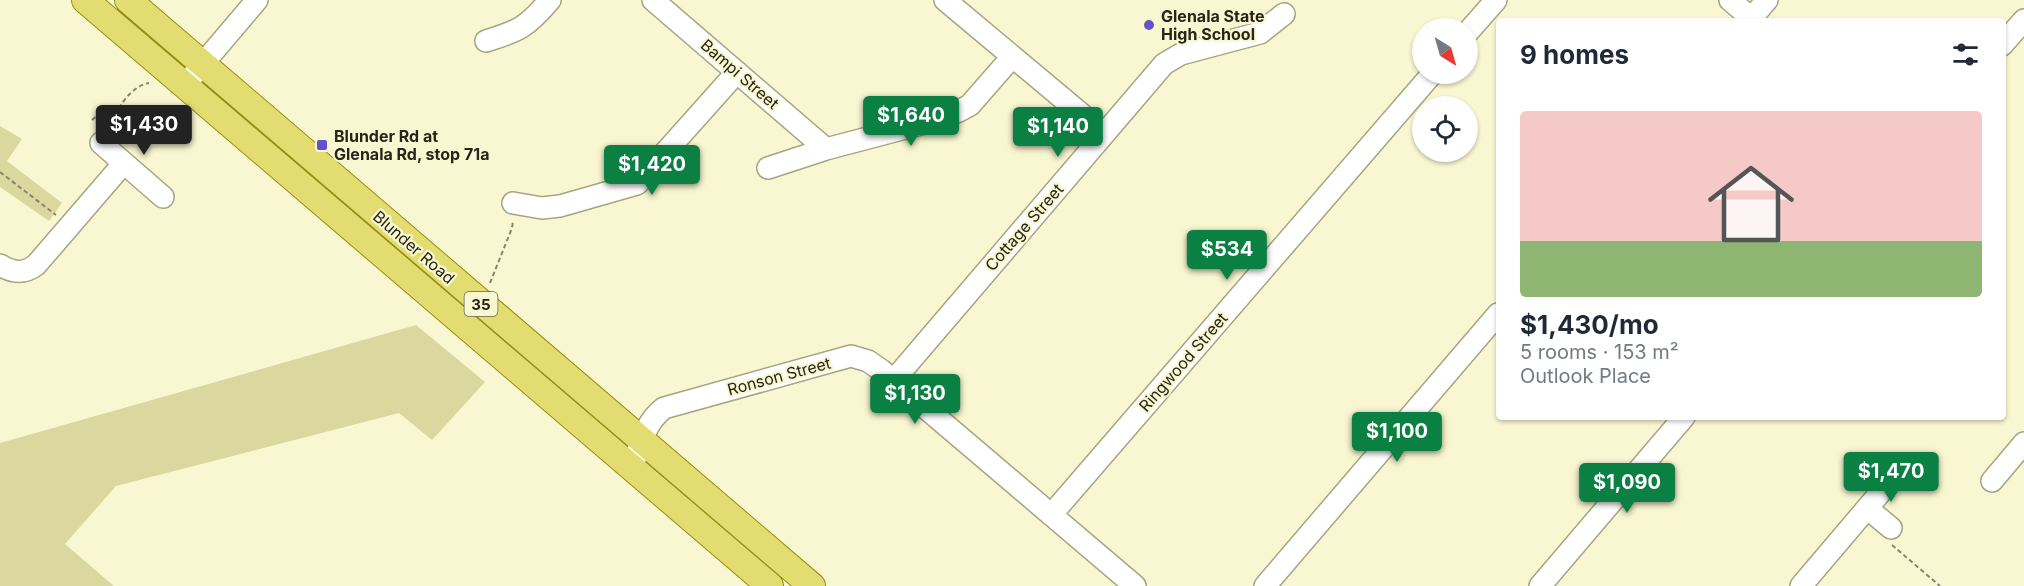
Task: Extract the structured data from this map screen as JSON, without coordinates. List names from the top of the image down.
{
  "streets": {
    "main road": ["Blunder Road", "35"],
    "street": [
      "Bampi Street",
      "Cottage Street",
      "Ringwood Street",
      "Ronson Street"
    ]
  },
  "crossings": [
    ["Cottage Street", "Ronson Street"],
    ["Blunder Road", "Ronson Street"],
    ["Ringwood Street", "Ronson Street"]
  ],
  "places": {
    "other": ["Glenala State High School"],
    "transit": ["Blunder Rd at Glenala Rd, stop 71a"]
  },
  "north": "bottom right",
  "page": {
    "heading": "9 homes",
    "list": [
      {
        "name": "$1,430/mo",
        "note": "5 rooms · 153 m² · Outlook Place"
      }
    ],
    "price": [
      "$1,640",
      "$1,430",
      "$1,140",
      "$1,420",
      "$534",
      "$1,130",
      "$1,100",
      "$1,470",
      "$1,090"
    ]
  }
}
